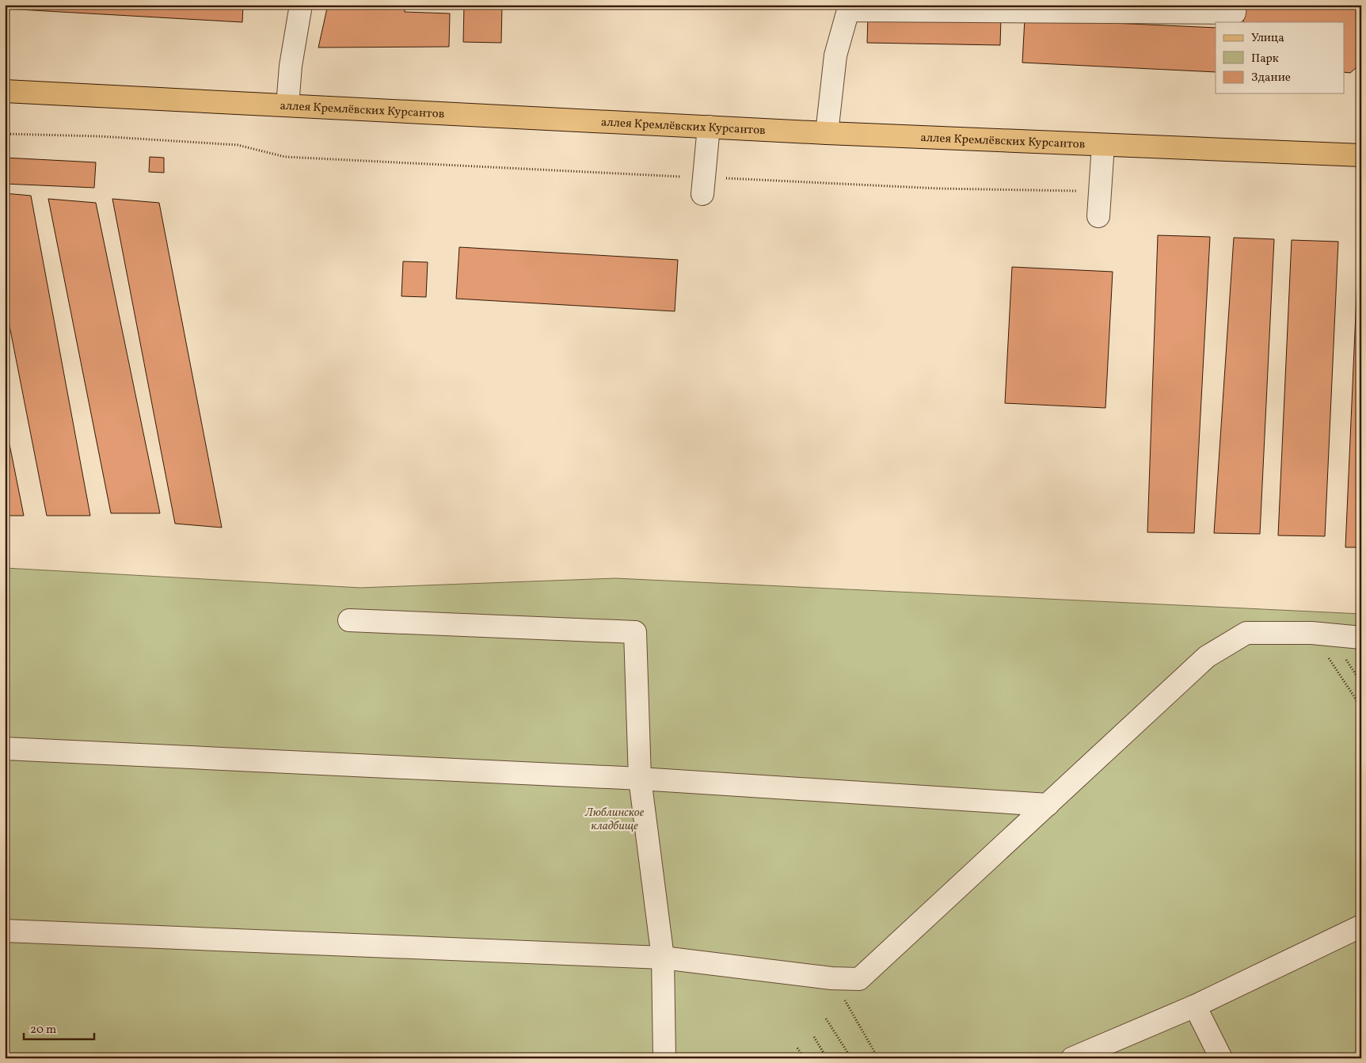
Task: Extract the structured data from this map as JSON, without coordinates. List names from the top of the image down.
{
  "streets": {
    "main road": ["аллея Кремлёвских Курсантов"]
  },
  "parks": ["Люблинское кладбище"],
  "legend": ["Улица", "Парк", "Здание"],
  "scale_bar": "20 m"
}
